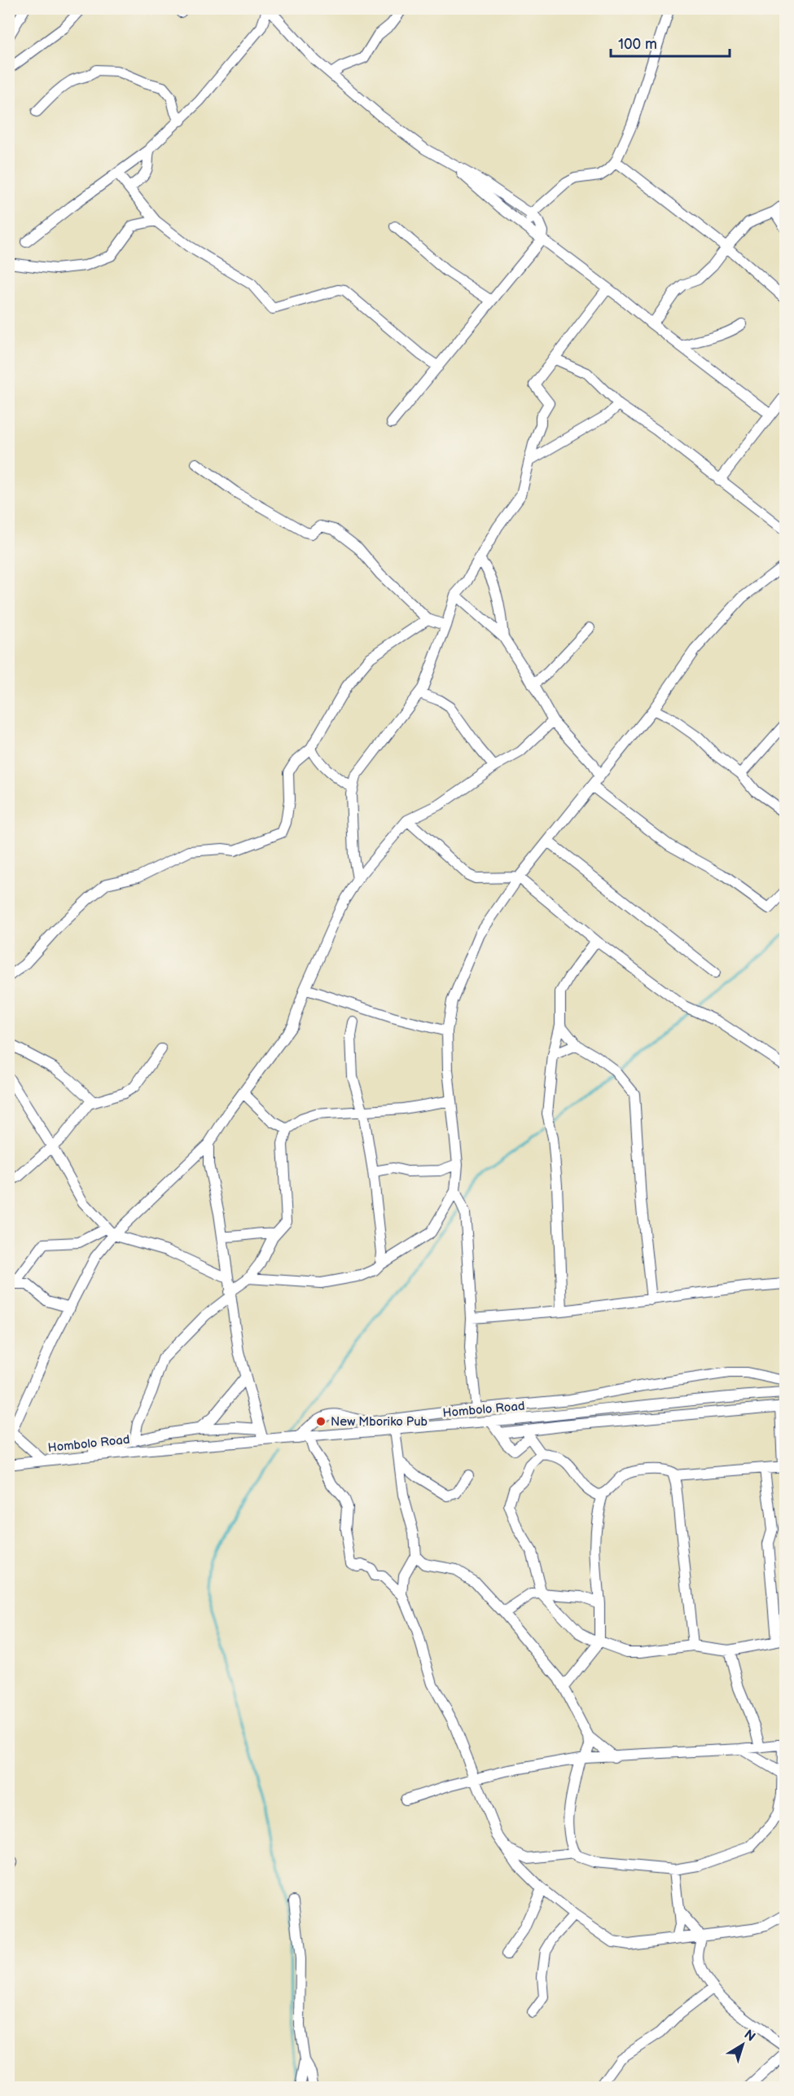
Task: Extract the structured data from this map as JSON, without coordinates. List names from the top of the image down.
{
  "streets": {
    "street": ["Hombolo Road"]
  },
  "places": ["New Mboriko Pub"],
  "scale_bar": "100 m",
  "north": "top right"
}
